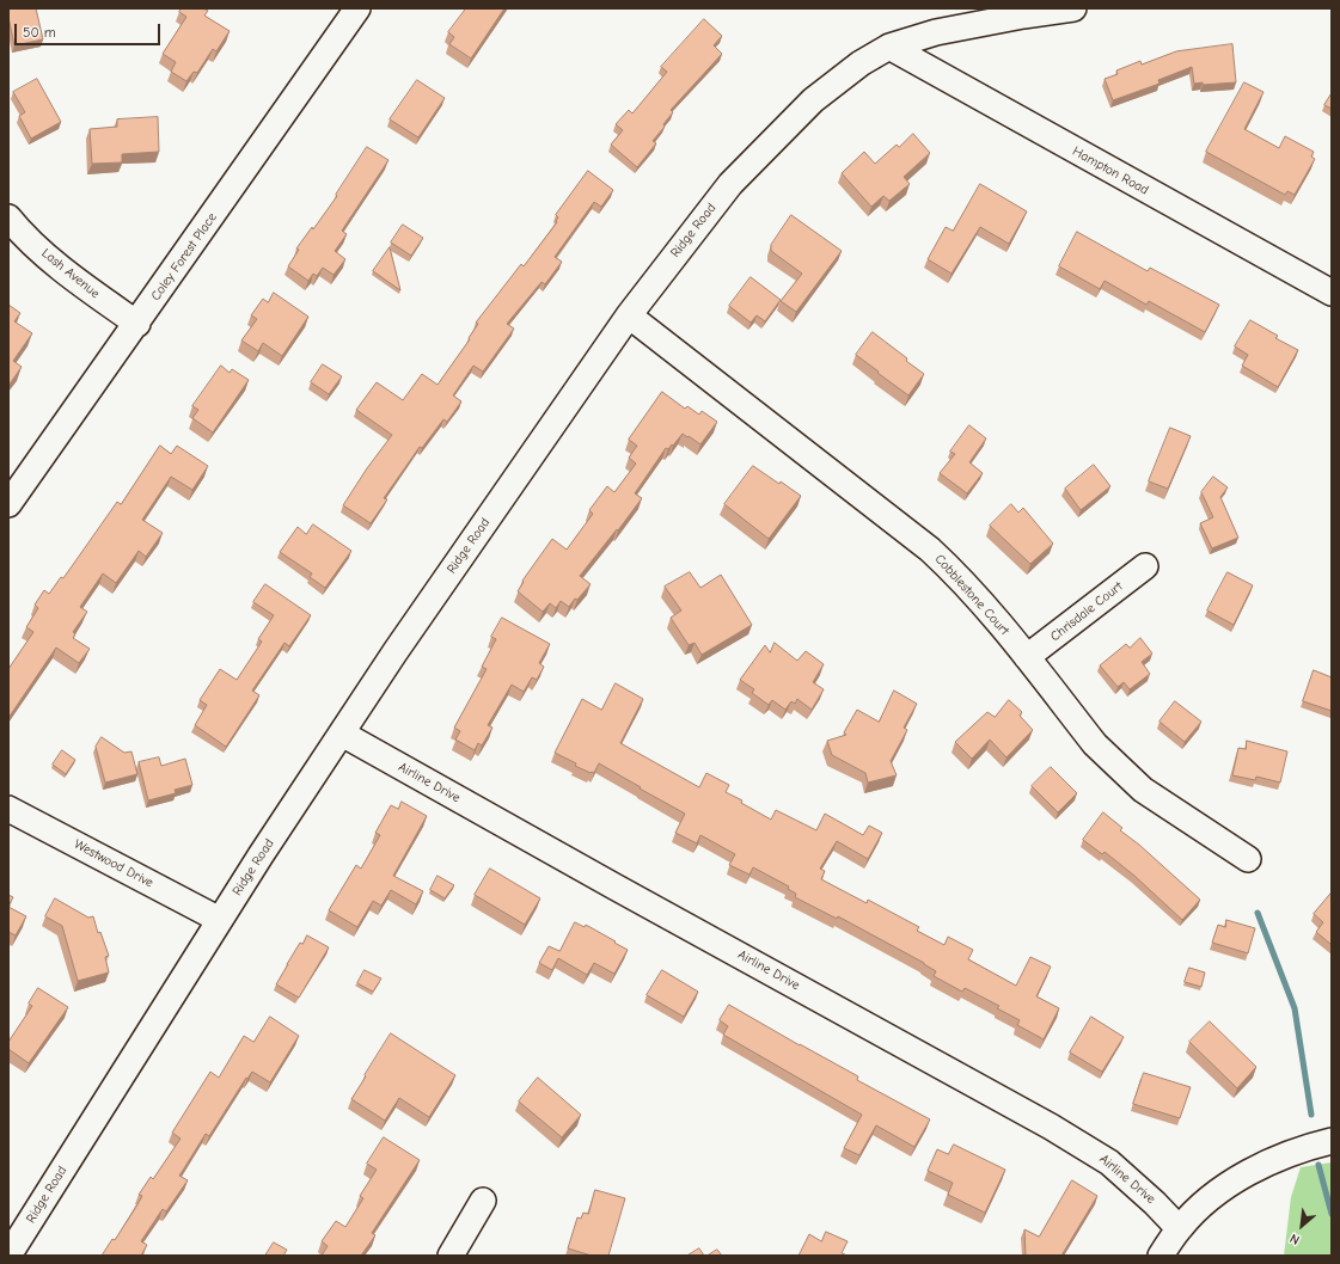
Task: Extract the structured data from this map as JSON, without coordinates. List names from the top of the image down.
{
  "streets": {
    "street": [
      "Hampton Road",
      "Ridge Road",
      "Coley Forest Place",
      "Lash Avenue",
      "Cobblestone Court",
      "Chrisdale Court",
      "Airline Drive",
      "Westwood Drive"
    ]
  },
  "crossings": [
    ["Hampton Road", "Ridge Road"],
    ["Ridge Road", "Cobblestone Court"],
    ["Ridge Road", "Airline Drive"],
    ["Ridge Road", "Westwood Drive"],
    ["Coley Forest Place", "Lash Avenue"],
    ["Cobblestone Court", "Chrisdale Court"]
  ],
  "scale_bar": "50 m",
  "north": "bottom left"
}
